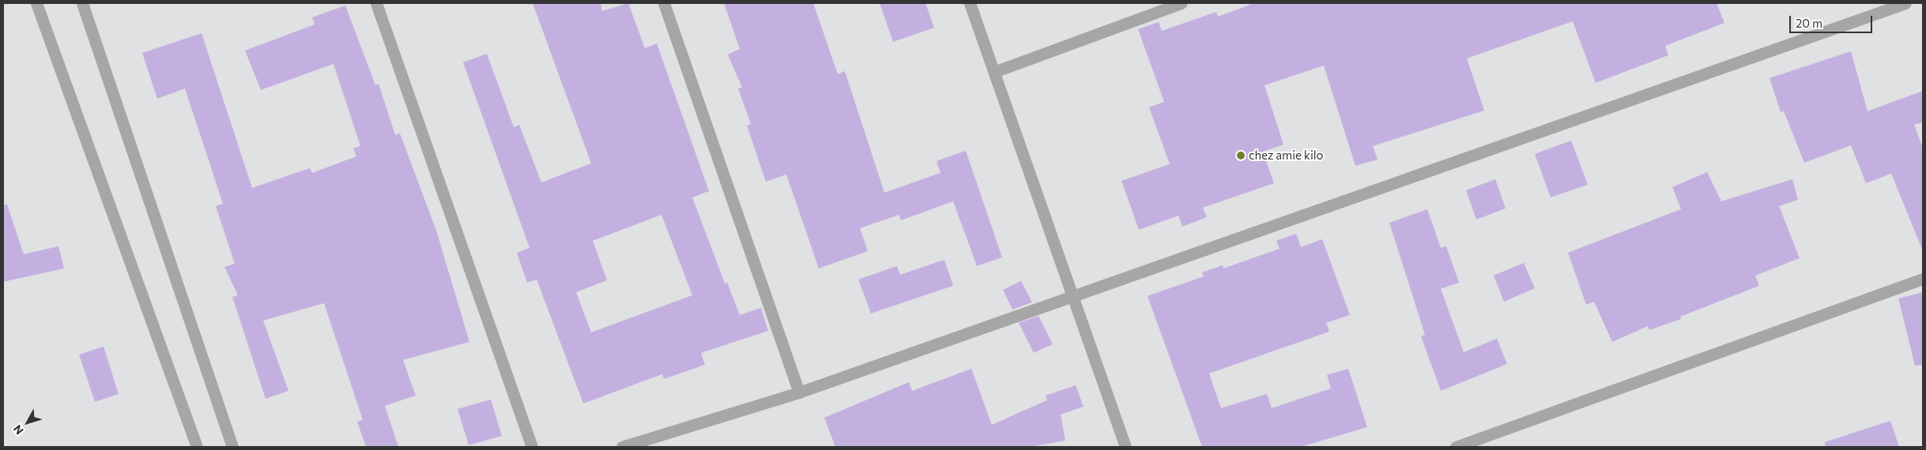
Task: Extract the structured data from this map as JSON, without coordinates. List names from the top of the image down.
{
  "places": ["chez amie kilo"],
  "scale_bar": "20 m",
  "north": "bottom left"
}
